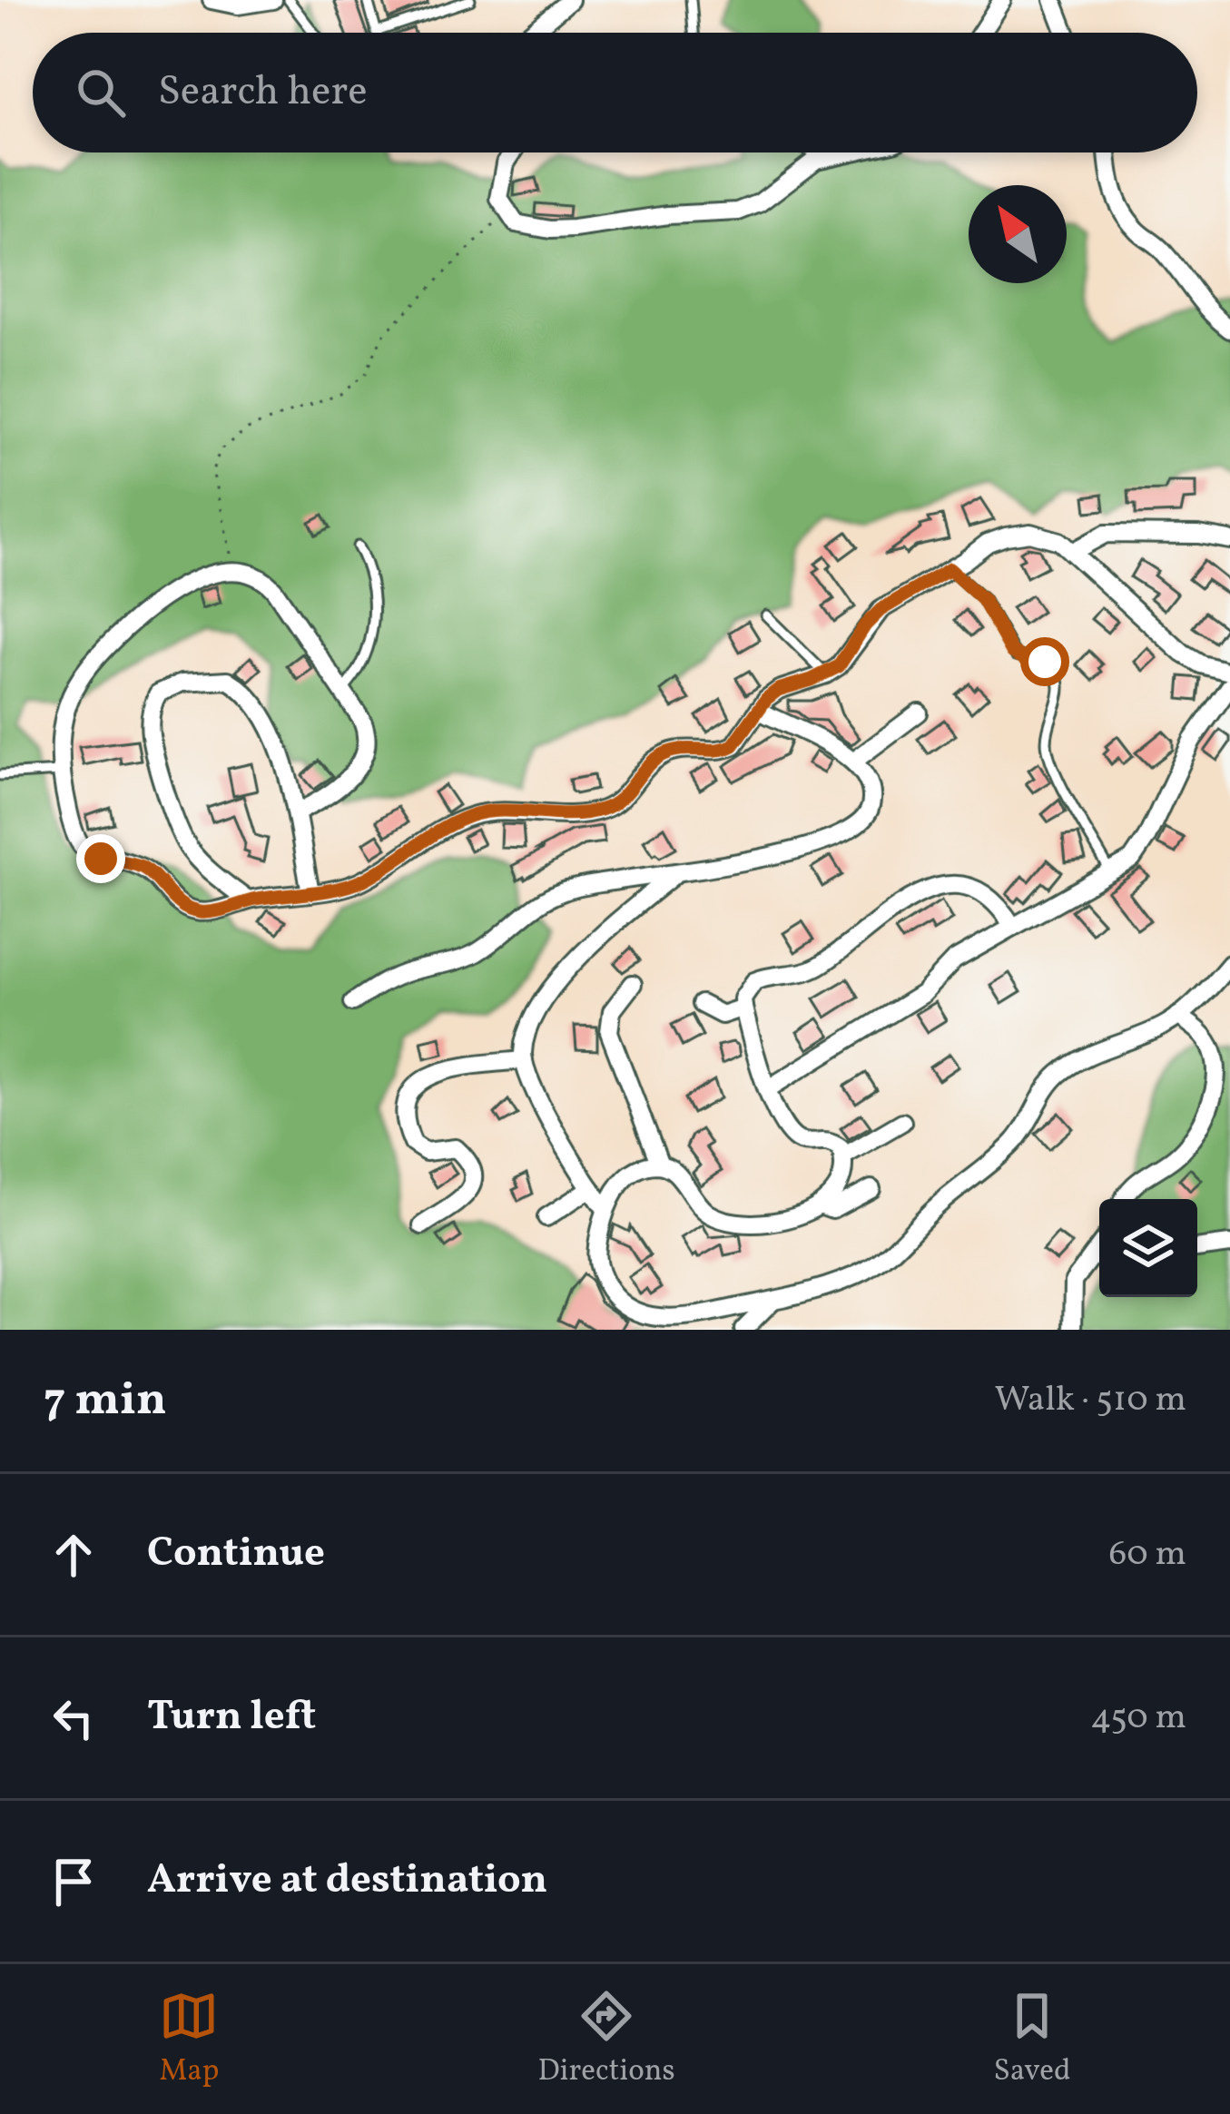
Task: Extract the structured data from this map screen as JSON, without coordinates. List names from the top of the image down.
{
  "north": "top left",
  "page": {
    "search": "Search here",
    "heading": ["7 min", "Walk · 510 m"],
    "list": [
      ["Continue", "60 m"],
      ["Turn left", "450 m"],
      "Arrive at destination"
    ],
    "nav": ["Map", "Directions", "Saved"]
  }
}
